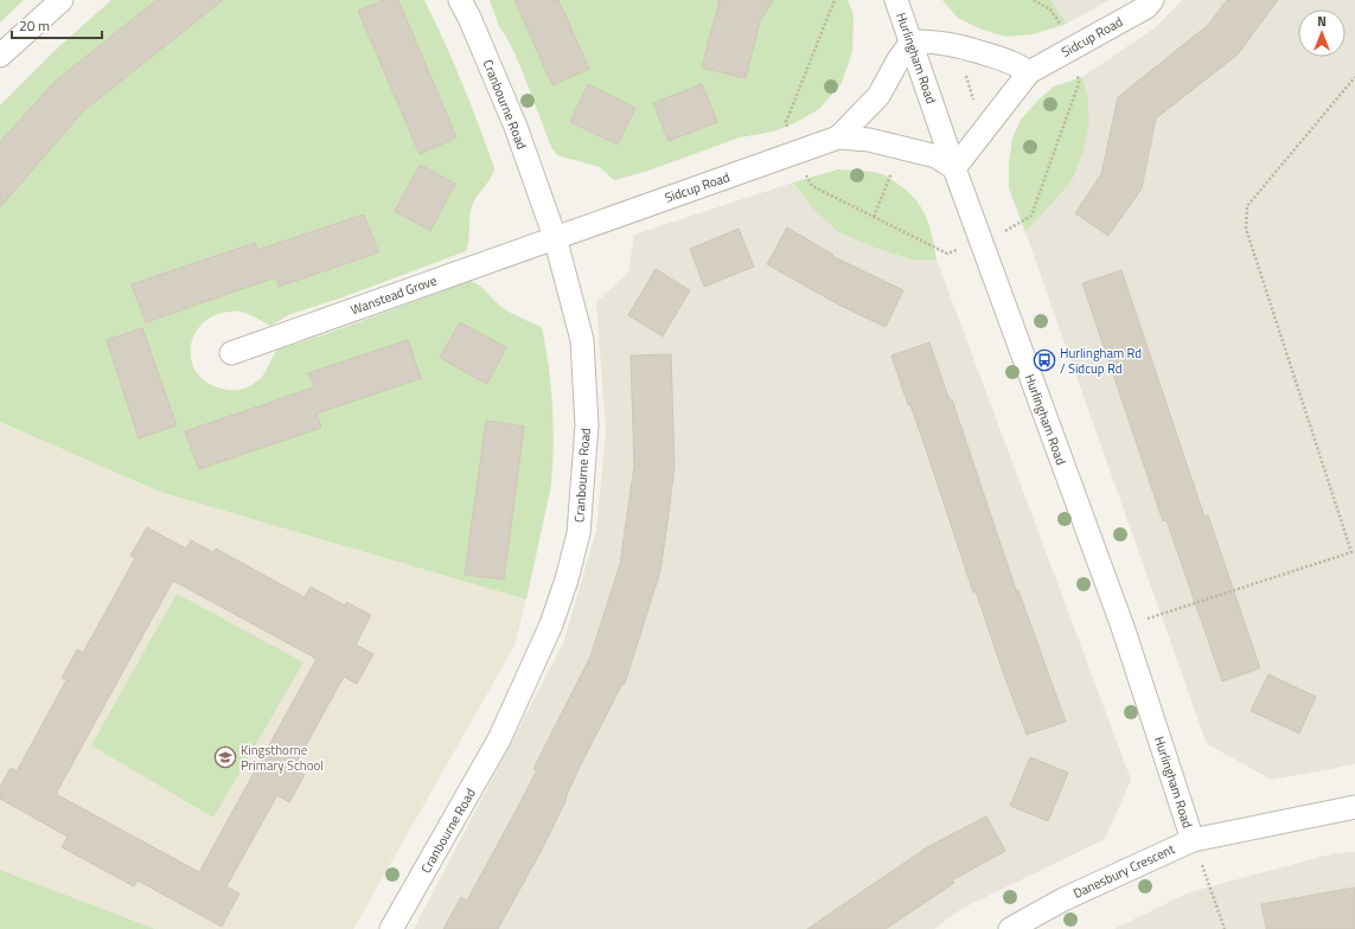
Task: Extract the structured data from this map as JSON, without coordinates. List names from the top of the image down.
{
  "streets": {
    "street": [
      "Sidcup Road",
      "Hurlingham Road",
      "Cranbourne Road",
      "Wanstead Grove",
      "Danesbury Crescent"
    ]
  },
  "crossings": [
    ["Sidcup Road", "Hurlingham Road"],
    ["Sidcup Road", "Cranbourne Road"],
    ["Sidcup Road", "Wanstead Grove"],
    ["Hurlingham Road", "Danesbury Crescent"],
    ["Cranbourne Road", "Wanstead Grove"]
  ],
  "places": {
    "bus stop": ["Hurlingham Rd / Sidcup Rd"],
    "school or university": ["Kingsthorne Primary School"]
  },
  "scale_bar": "20 m",
  "north": "top"
}
